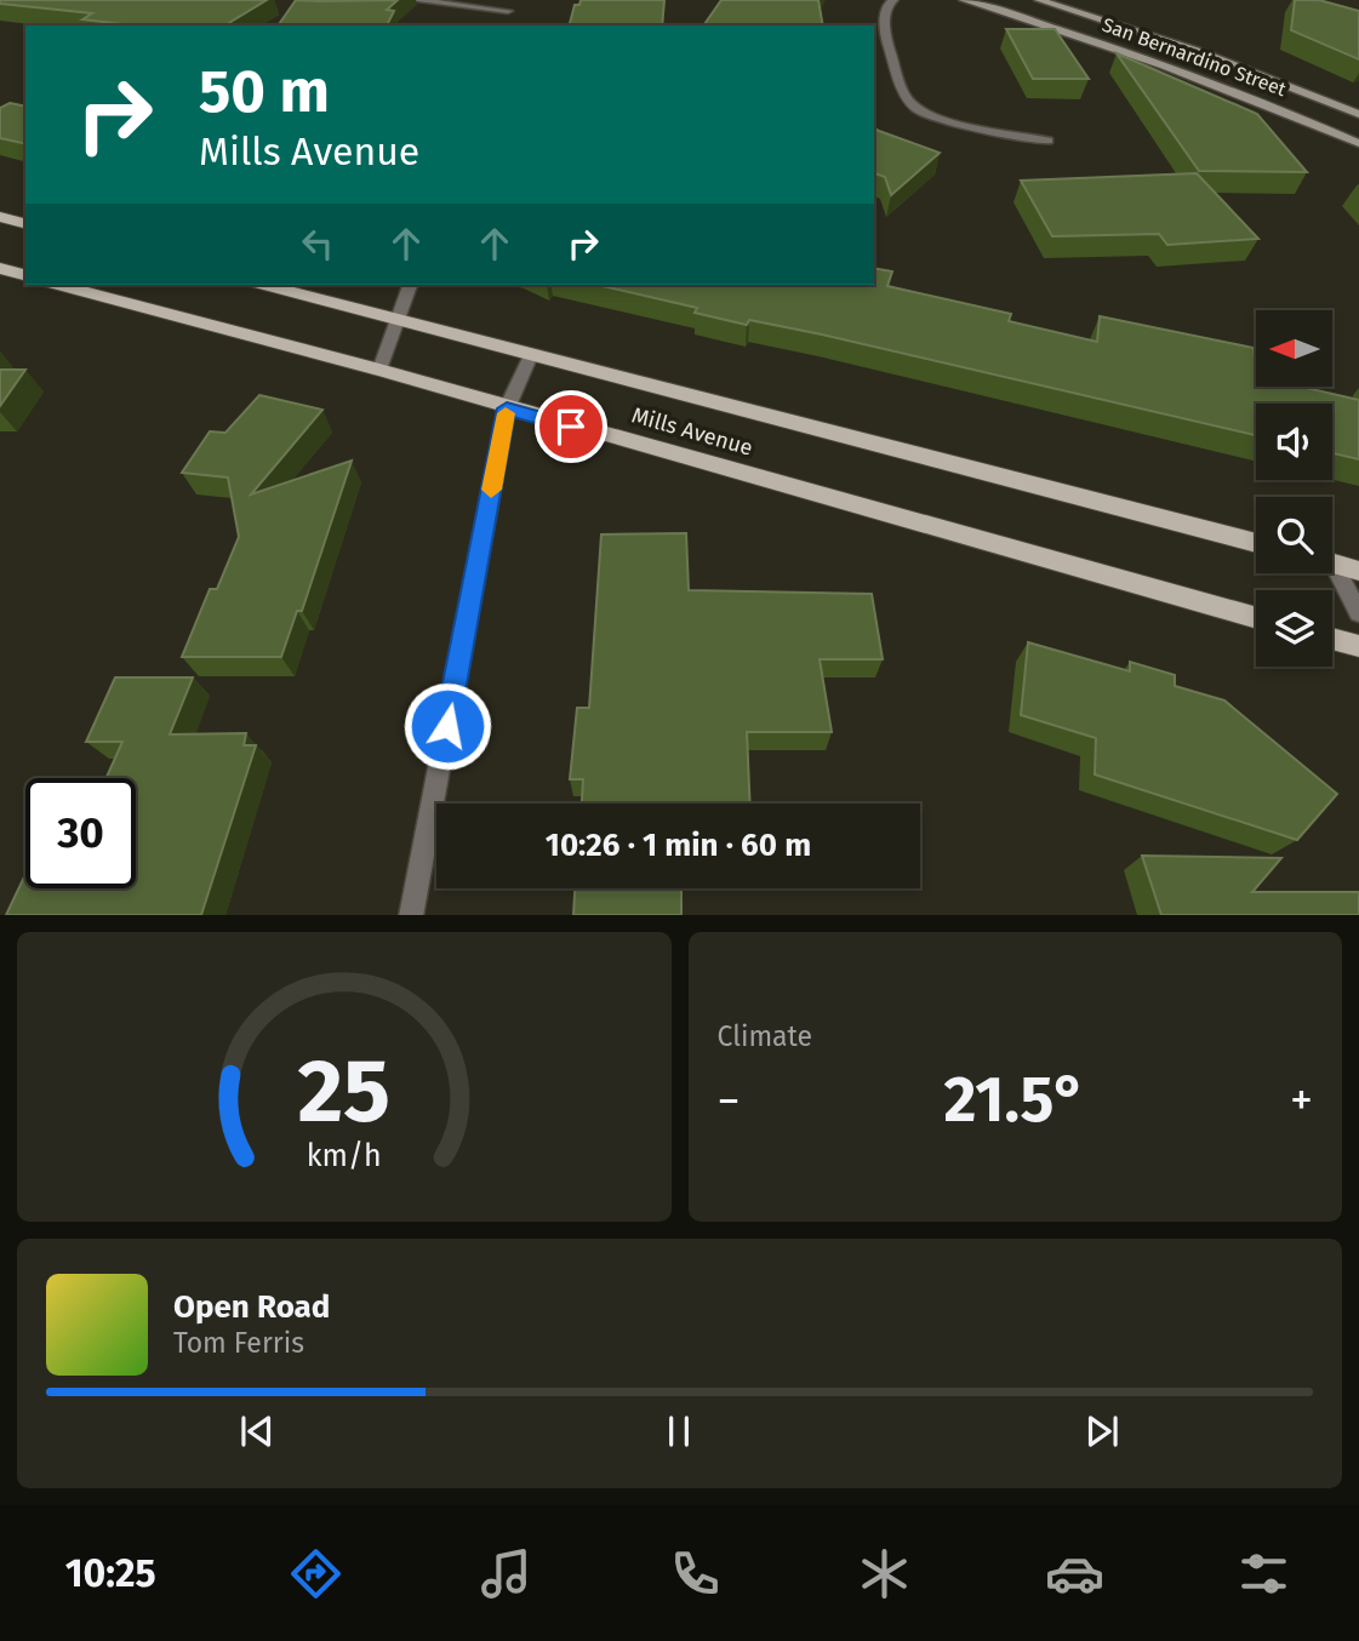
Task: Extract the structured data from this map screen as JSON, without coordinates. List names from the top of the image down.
{
  "streets": {
    "main road": ["San Bernardino Street", "Mills Avenue"]
  },
  "north": "left",
  "page": {
    "turn": ["50 m", "Mills Avenue"],
    "limit": "30",
    "trip": "10:26 · 1 min · 60 m",
    "tile": "Climate",
    "heat": ["−", "21.5°", "+"],
    "song": ["Open Road", "Tom Ferris"],
    "tabs": "10:25",
    "gauge": ["25", "km/h"]
  }
}
